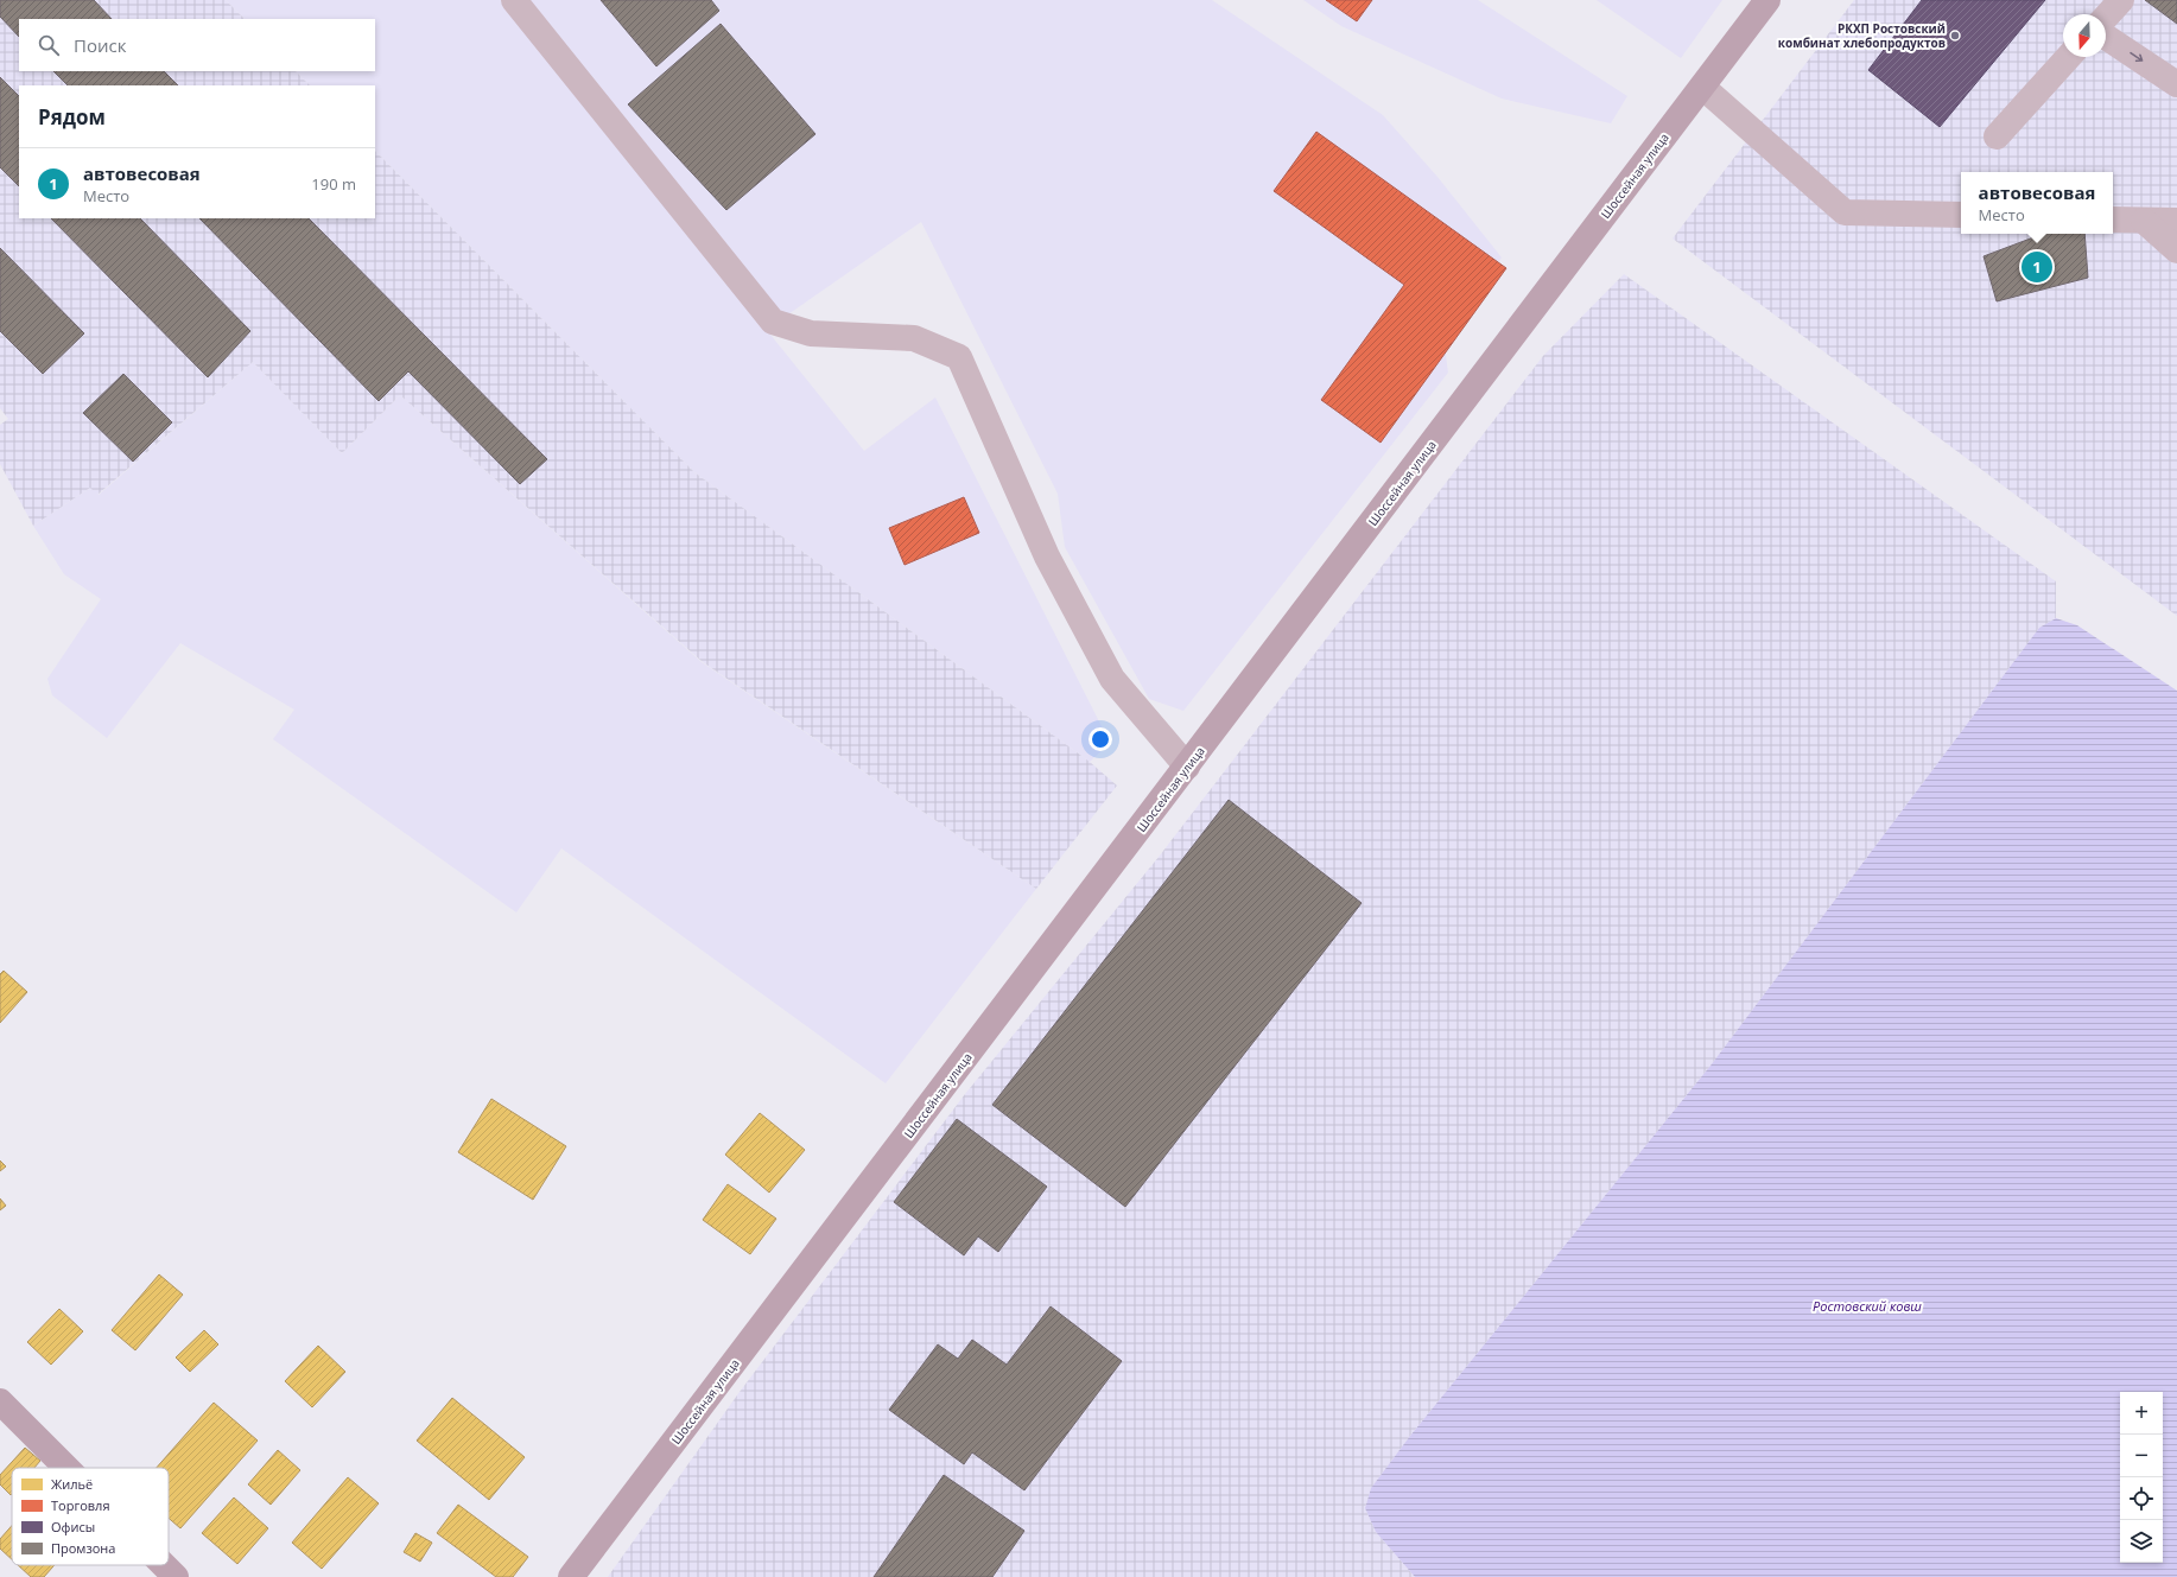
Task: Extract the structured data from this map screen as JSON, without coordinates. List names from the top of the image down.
{
  "streets": {
    "main road": ["Шоссейная улица"]
  },
  "water": ["Ростовский ковш"],
  "places": ["РКХП Ростовский комбинат хлебопродуктов"],
  "legend": [
    "Жильё",
    "Торговля",
    "Офисы",
    "Промзона"
  ],
  "north": "bottom",
  "page": {
    "search": "Поиск",
    "heading": "Рядом",
    "list": [
      {
        "mark": "1",
        "name": "автовесовая",
        "note": "Место",
        "value": "190 m"
      }
    ],
    "popup": ["автовесовая", "Место"],
    "pins": "1",
    "map_buttons": ["+", "−"]
  }
}
